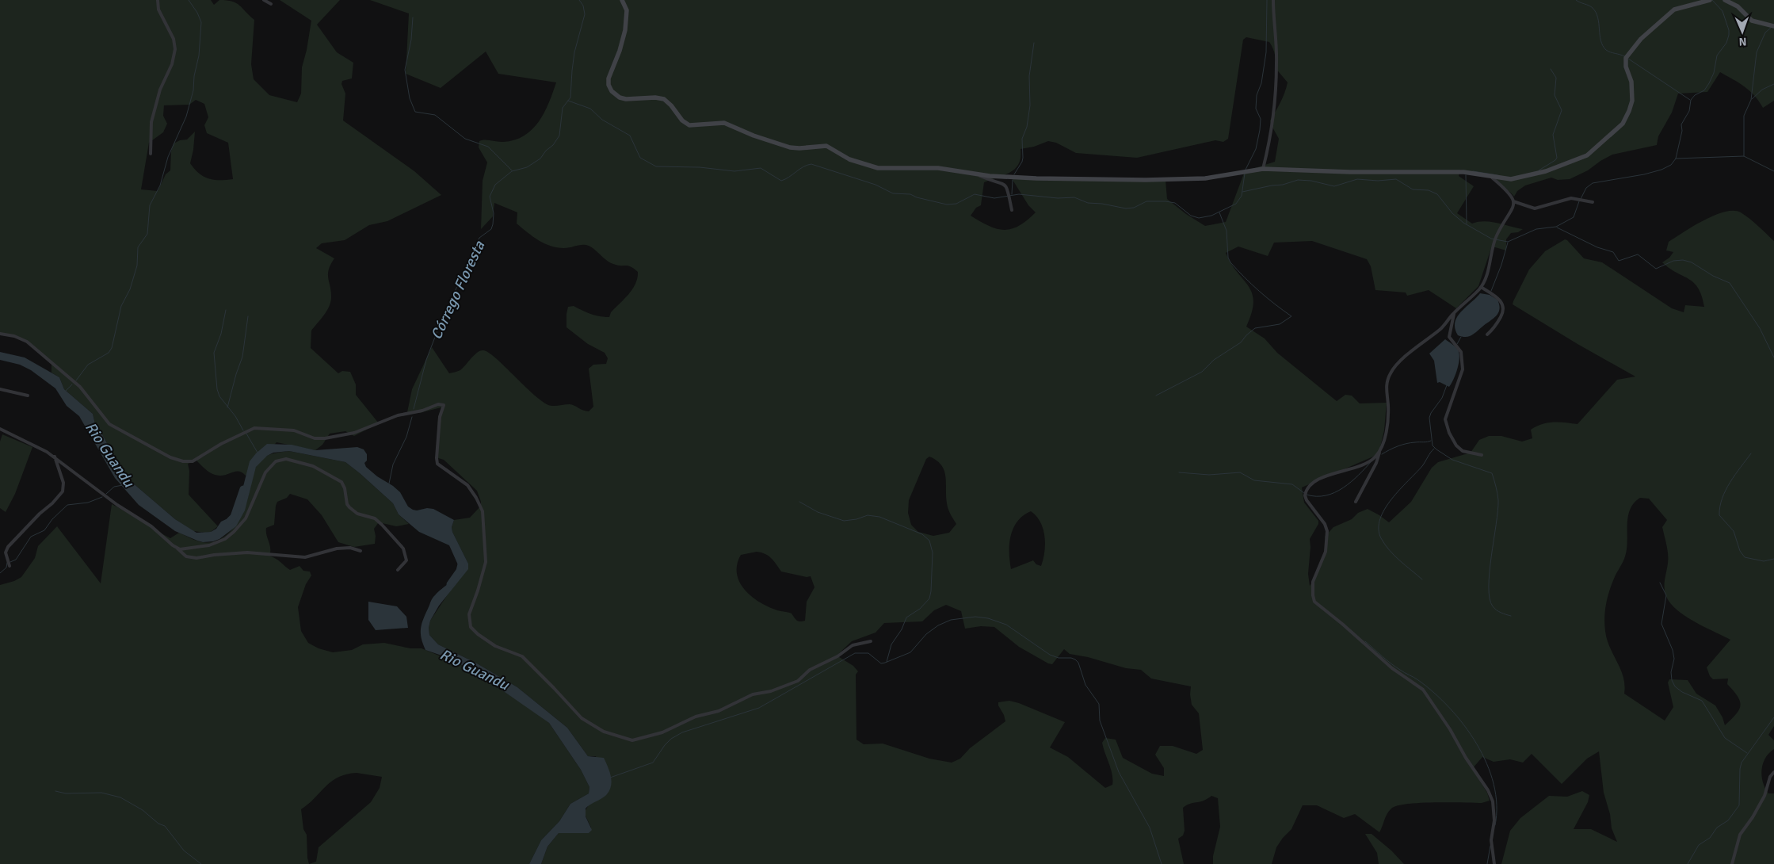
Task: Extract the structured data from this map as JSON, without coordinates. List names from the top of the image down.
{
  "water": ["Córrego Floresta", "Rio Guandu"],
  "north": "bottom"
}
